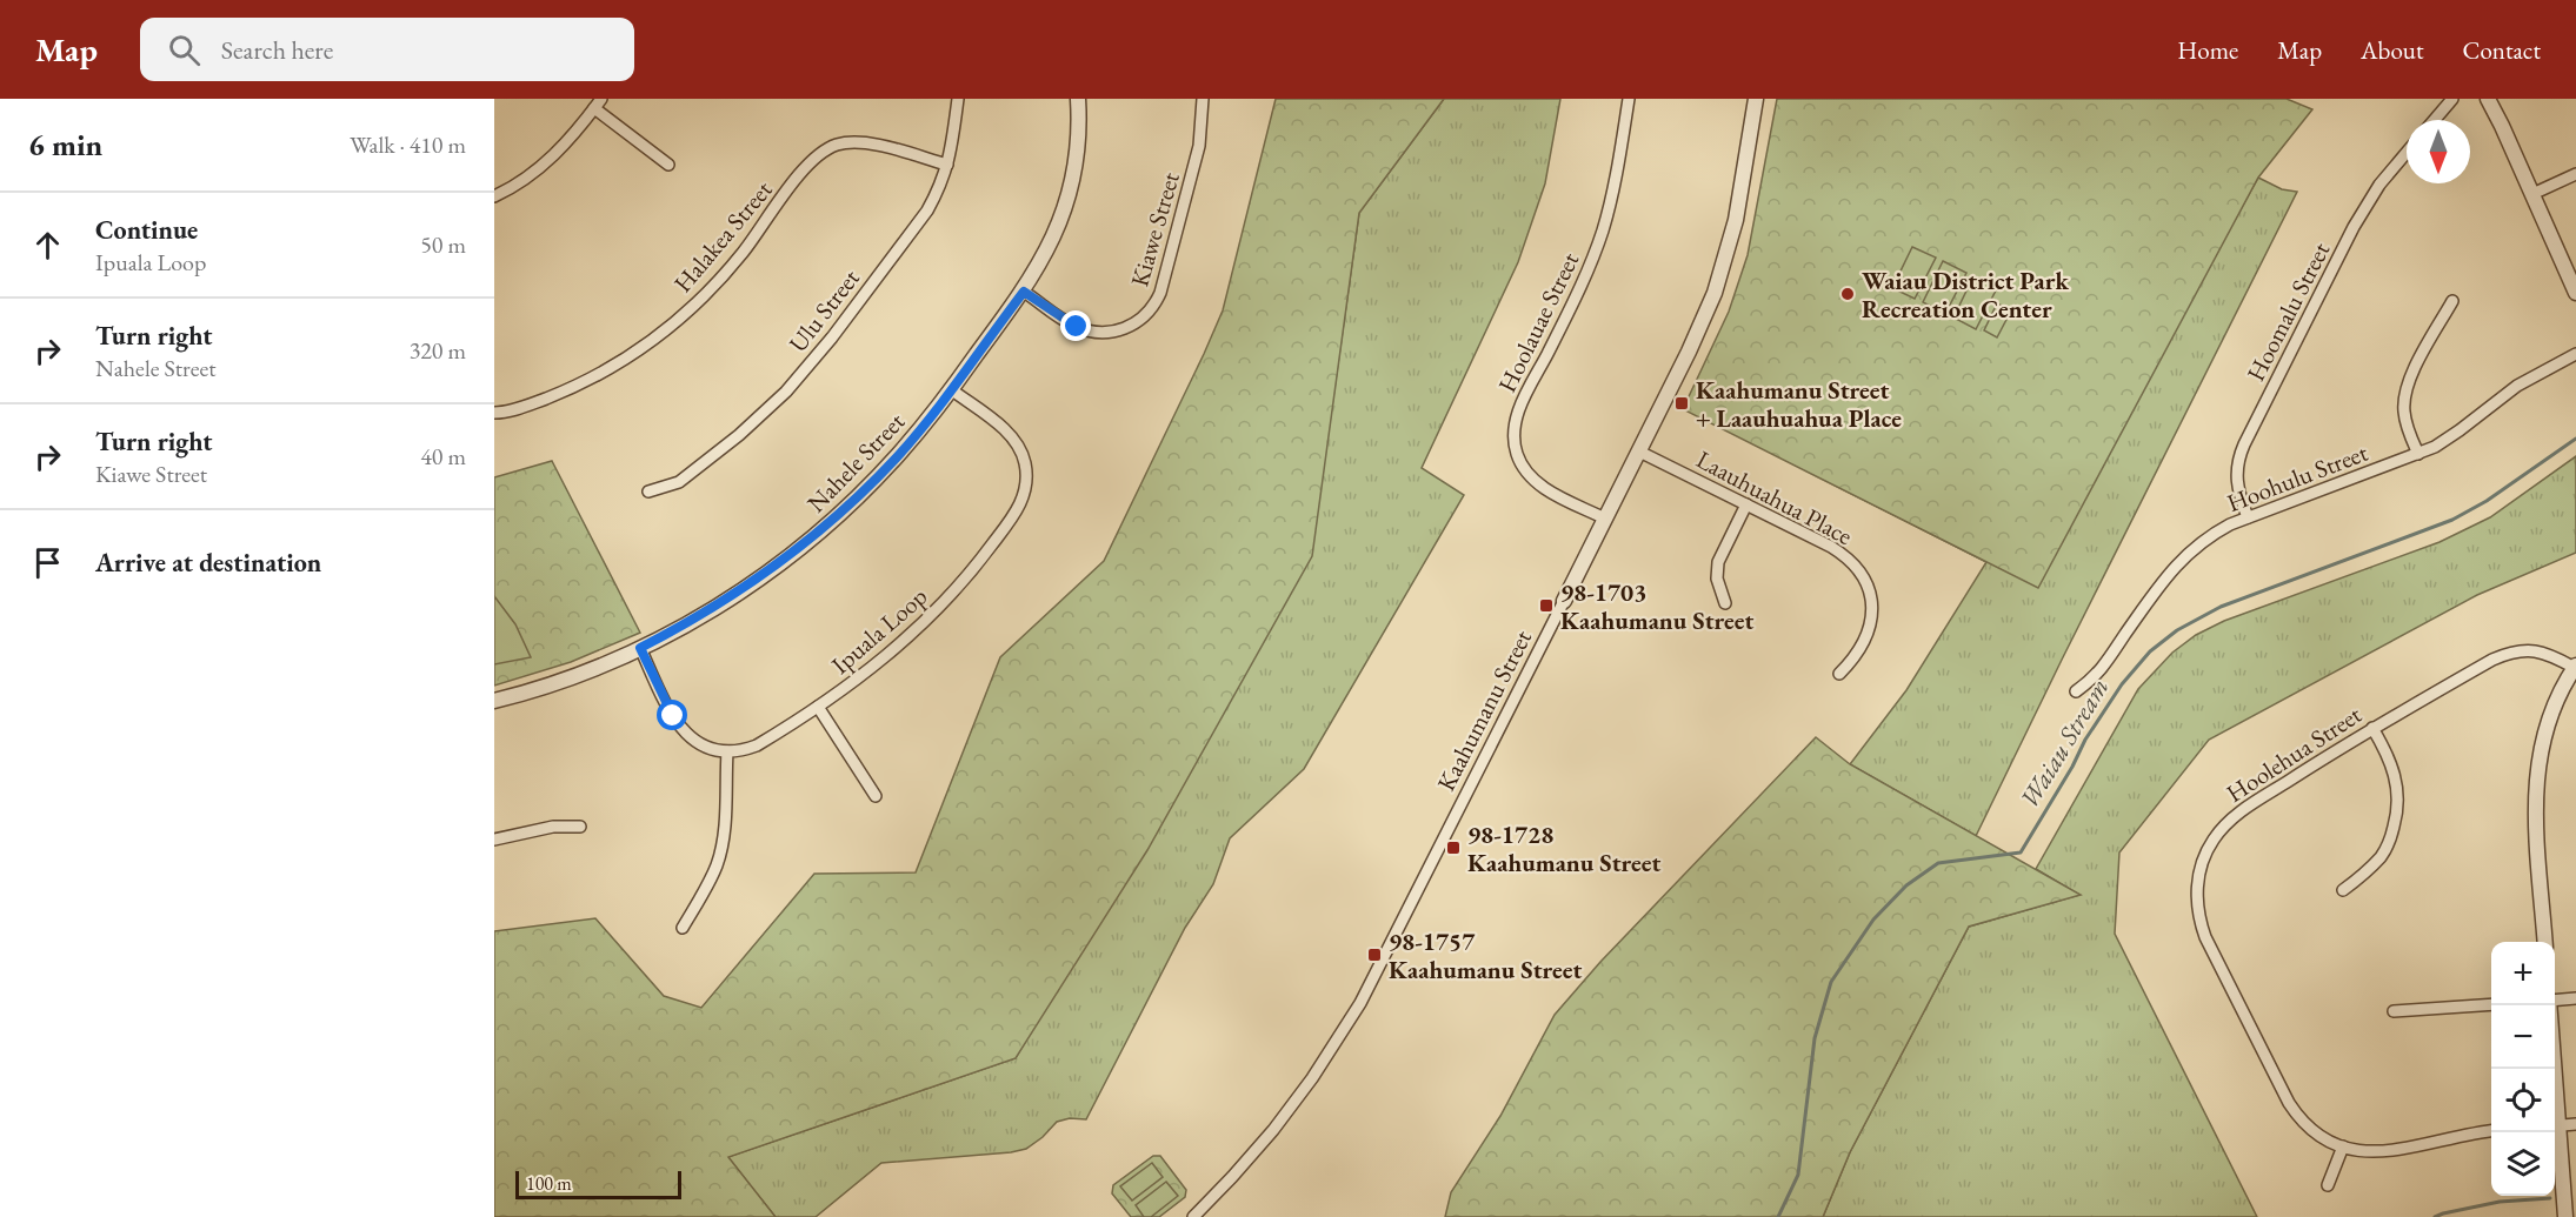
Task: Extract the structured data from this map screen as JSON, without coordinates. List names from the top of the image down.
{
  "streets": {
    "street": [
      "Kiawe Street",
      "Halakea Street",
      "Ulu Street",
      "Hoomalu Street",
      "Hoolauae Street",
      "Nahele Street",
      "Hoohulu Street",
      "Laauhuahua Place",
      "Ipuala Loop",
      "Kaahumanu Street",
      "Hoolehua Street"
    ]
  },
  "crossings": [
    ["Kiawe Street", "Nahele Street"],
    ["Halakea Street", "Ulu Street"],
    ["Hoomalu Street", "Hoohulu Street"],
    ["Hoolauae Street", "Kaahumanu Street"],
    ["Nahele Street", "Ipuala Loop"],
    ["Laauhuahua Place", "Kaahumanu Street"]
  ],
  "water": ["Waiau Stream"],
  "places": {
    "other": ["Waiau District Park Recreation Center"],
    "transit": [
      "Kaahumanu Street + Laauhuahua Place",
      "98-1703 Kaahumanu Street",
      "98-1728 Kaahumanu Street",
      "98-1757 Kaahumanu Street"
    ]
  },
  "scale_bar": "100 m",
  "north": "bottom",
  "page": {
    "header": "Map",
    "search": "Search here",
    "nav": [
      "Home",
      "Map",
      "About",
      "Contact"
    ],
    "heading": ["6 min", "Walk · 410 m"],
    "list": [
      ["Continue", "Ipuala Loop", "50 m"],
      ["Turn right", "Nahele Street", "320 m"],
      ["Turn right", "Kiawe Street", "40 m"],
      "Arrive at destination"
    ],
    "map_buttons": ["+", "−"],
    "scale": "100 m"
  }
}
